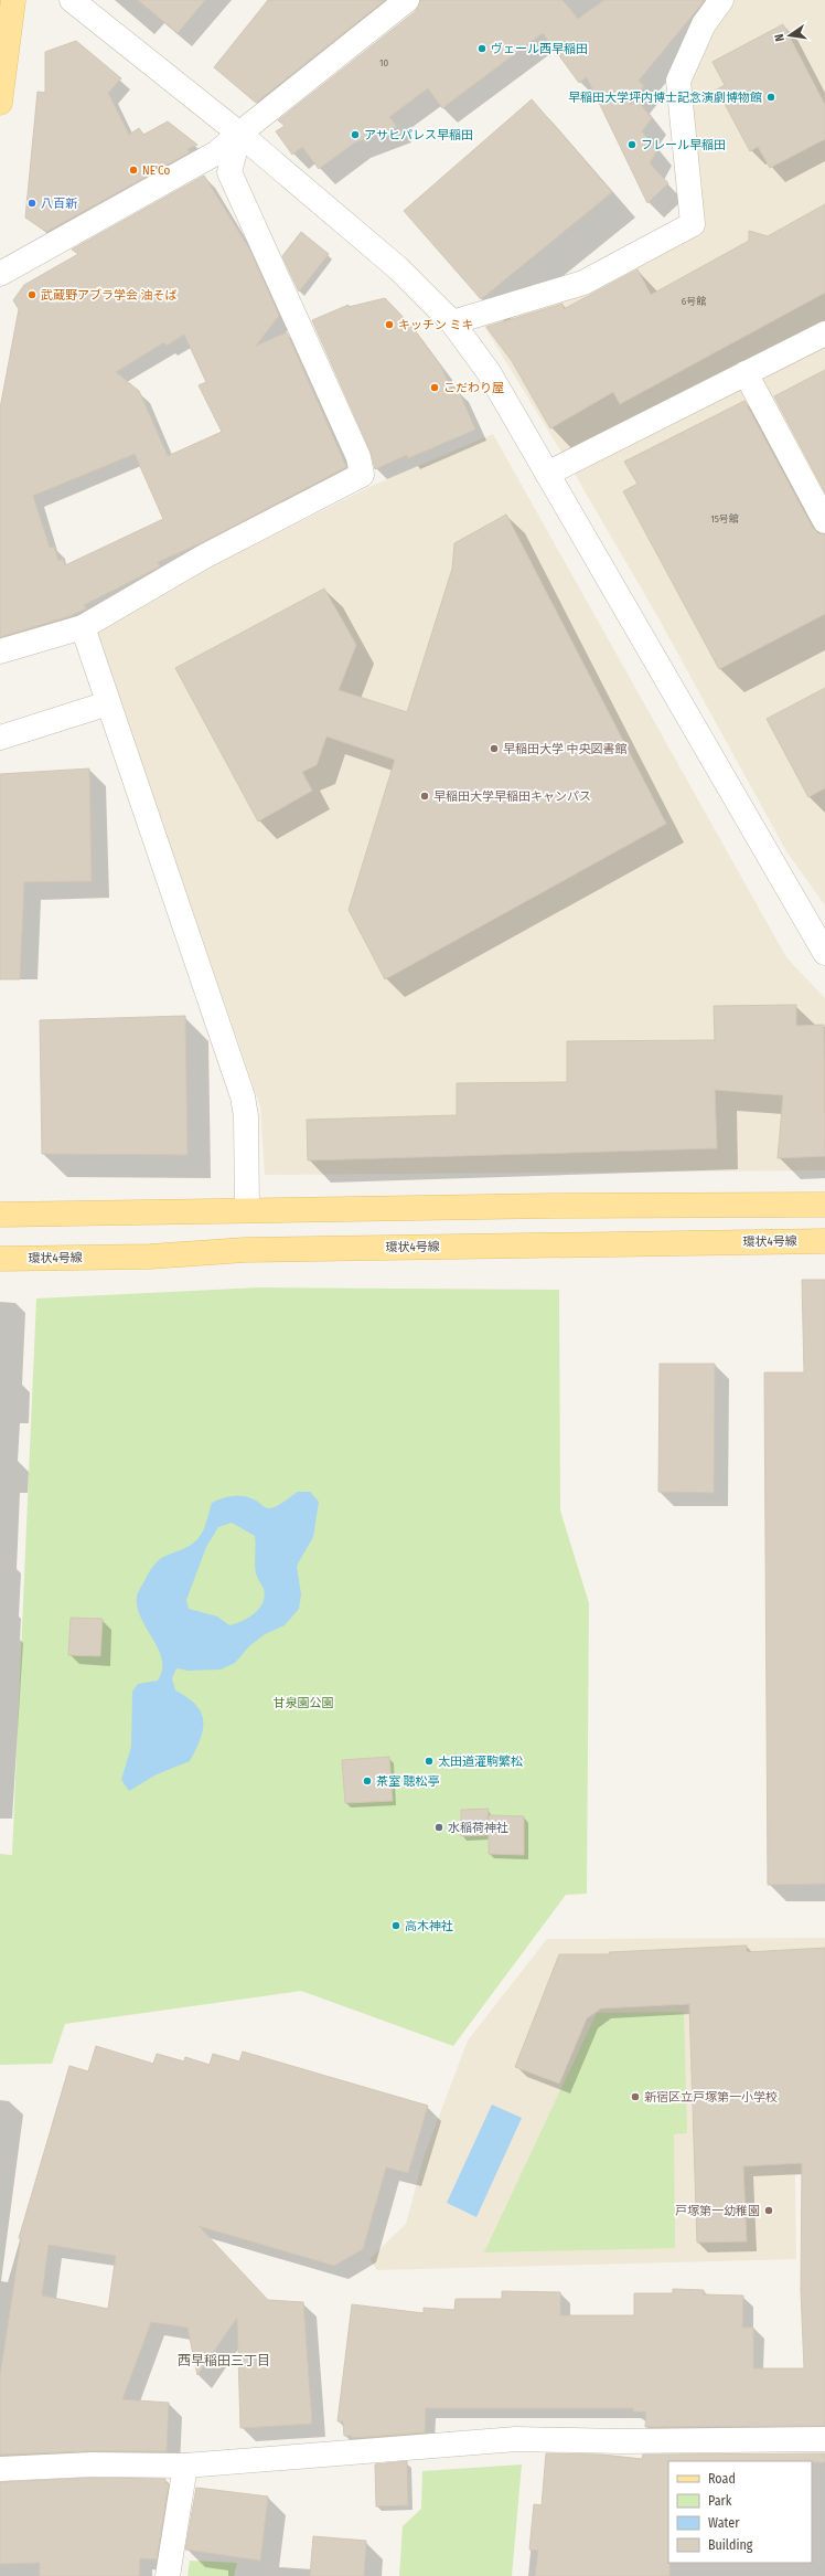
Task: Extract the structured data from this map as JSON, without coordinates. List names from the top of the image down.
{
  "streets": {
    "main road": ["環状4号線"]
  },
  "districts": ["西早稲田三丁目"],
  "parks": ["甘泉園公園"],
  "places": [
    "ヴェール西早稲田",
    "早稲田大学坪内博士記念演劇博物館",
    "アサヒパレス早稲田",
    "フレール早稲田",
    "NE'Co",
    "八百新",
    "武蔵野アブラ学会 油そば",
    "キッチン ミキ",
    "こだわり屋",
    "早稲田大学 中央図書館",
    "早稲田大学早稲田キャンパス",
    "太田道灌駒繁松",
    "茶室 聴松亭",
    "水稲荷神社",
    "高木神社",
    "新宿区立戸塚第一小学校",
    "戸塚第一幼稚園"
  ],
  "house_numbers": ["10", "6号館", "15号館"],
  "legend": [
    "Road",
    "Park",
    "Water",
    "Building"
  ],
  "north": "left"
}
